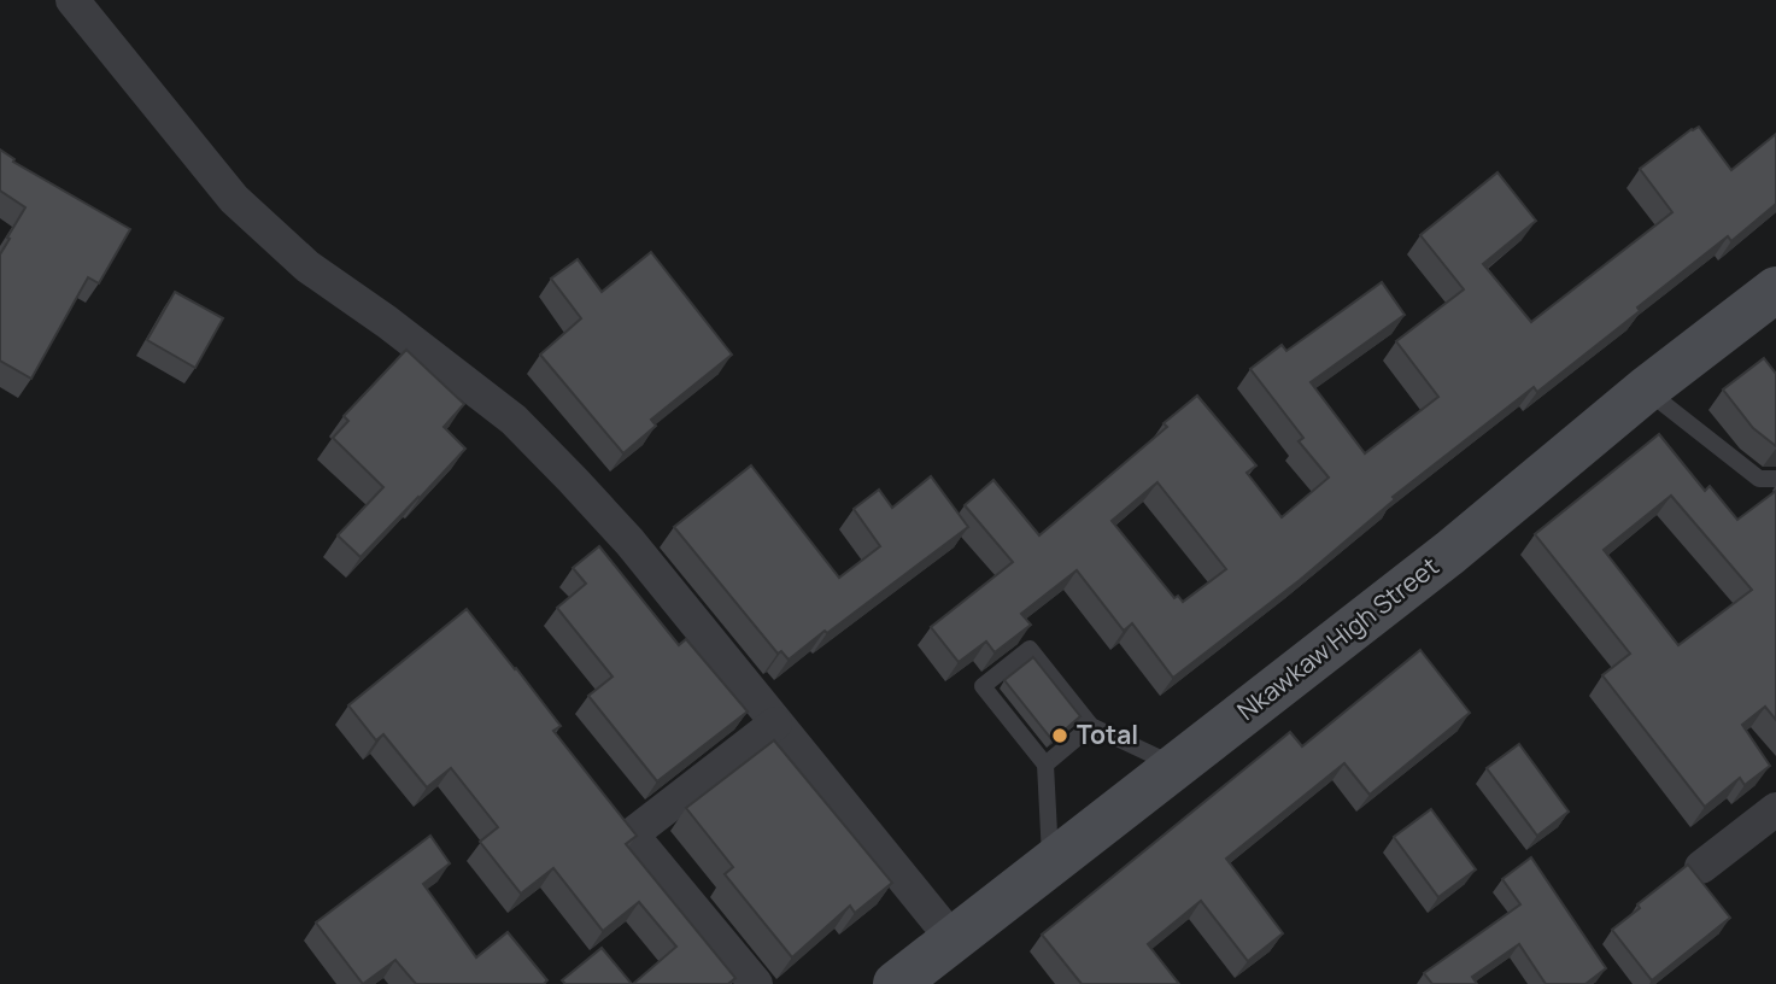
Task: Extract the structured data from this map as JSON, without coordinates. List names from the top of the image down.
{
  "streets": {
    "main road": ["Nkawkaw High Street"]
  },
  "places": ["Total"]
}
